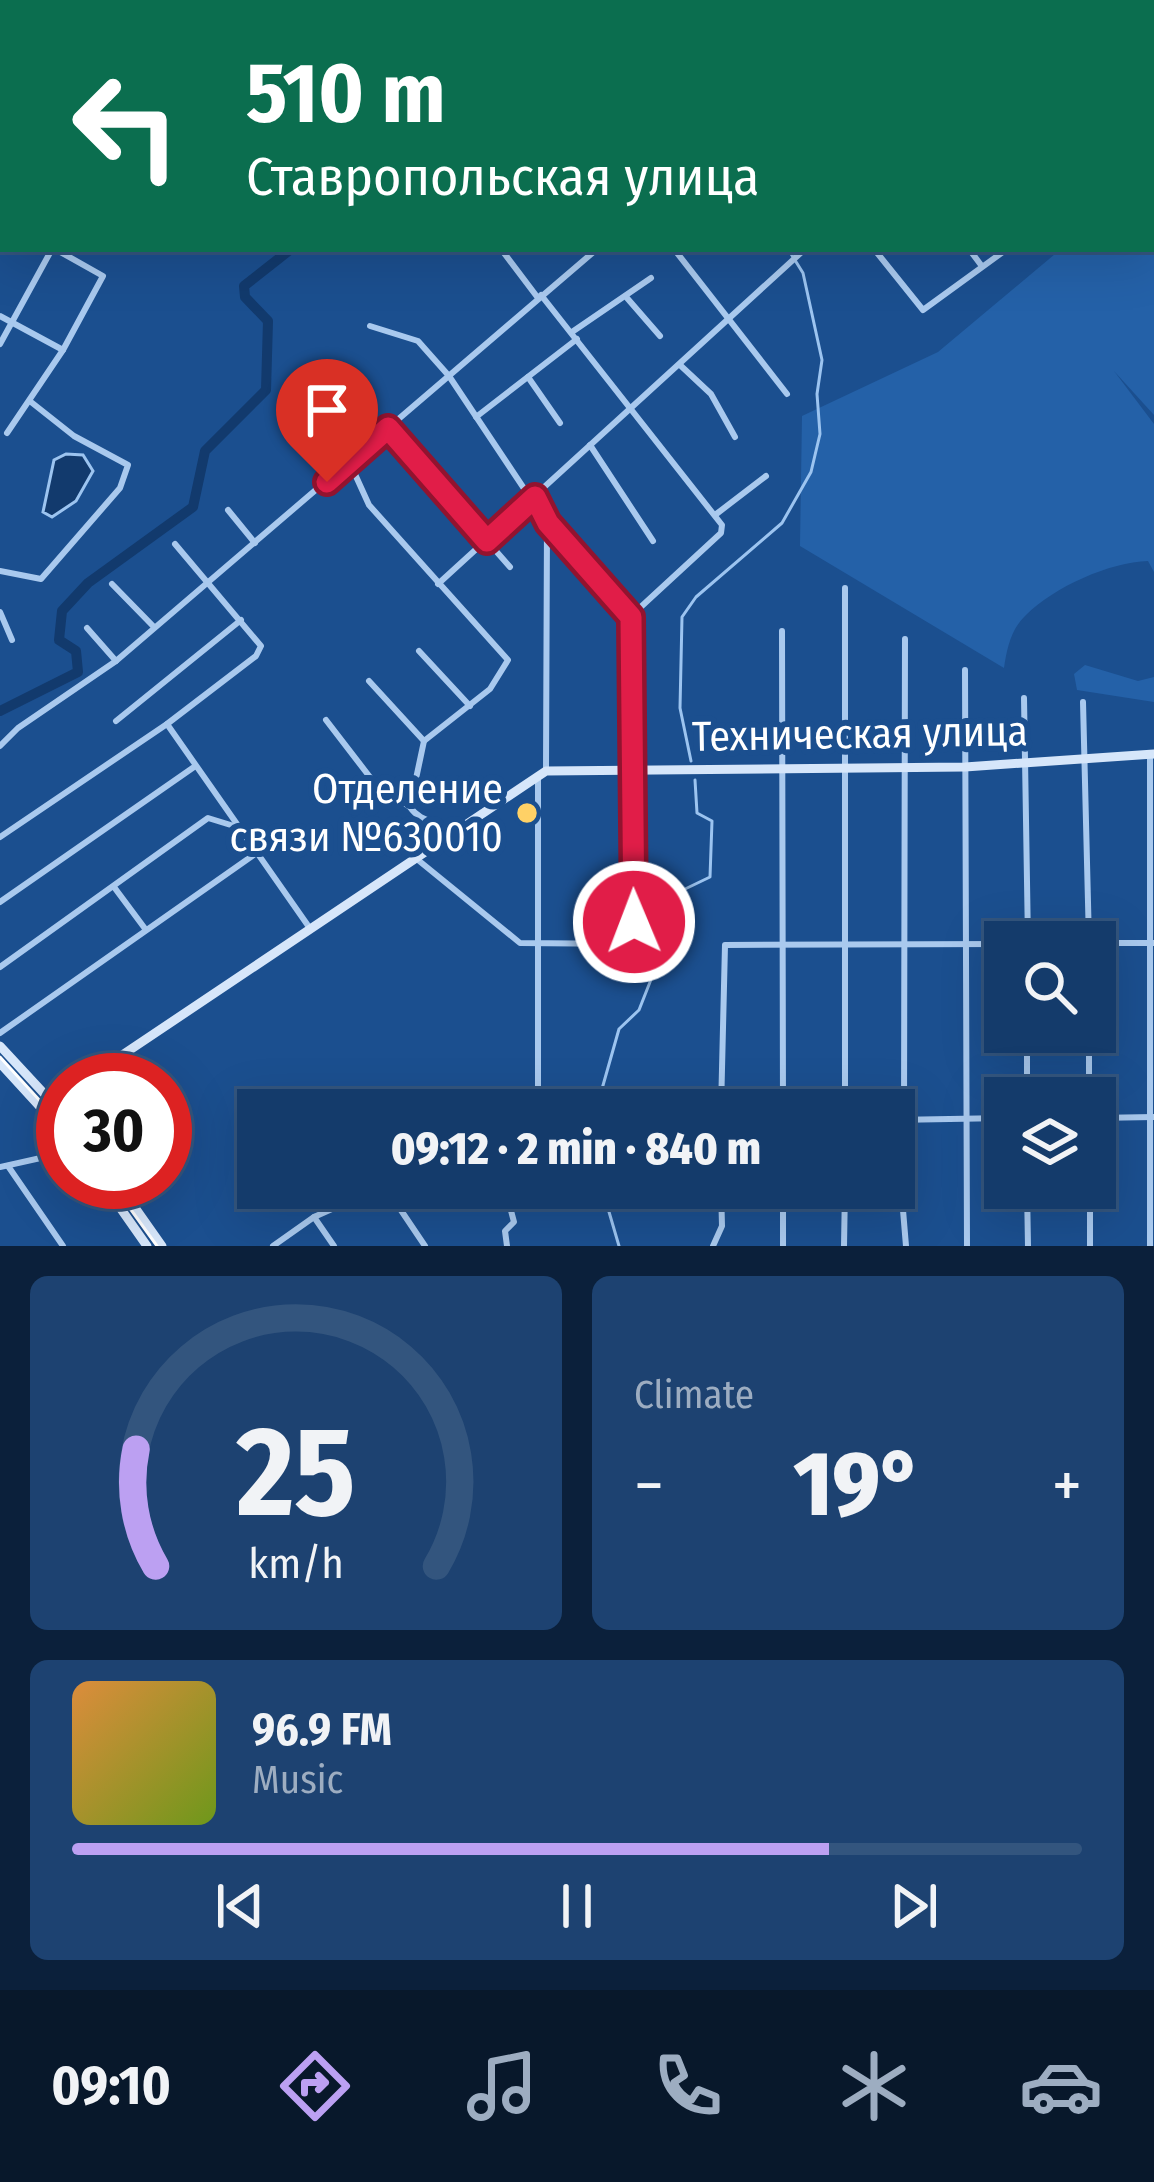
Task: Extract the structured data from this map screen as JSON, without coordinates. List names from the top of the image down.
{
  "streets": {
    "street": ["Техническая улица"]
  },
  "places": ["Отделение связи №630010"],
  "page": {
    "turn": ["510 m", "Ставропольская улица"],
    "limit": "30",
    "trip": "09:12 · 2 min · 840 m",
    "tile": "Climate",
    "heat": ["−", "19°", "+"],
    "song": ["96.9 FM", "Music"],
    "tabs": "09:10",
    "gauge": ["25", "km/h"]
  }
}
